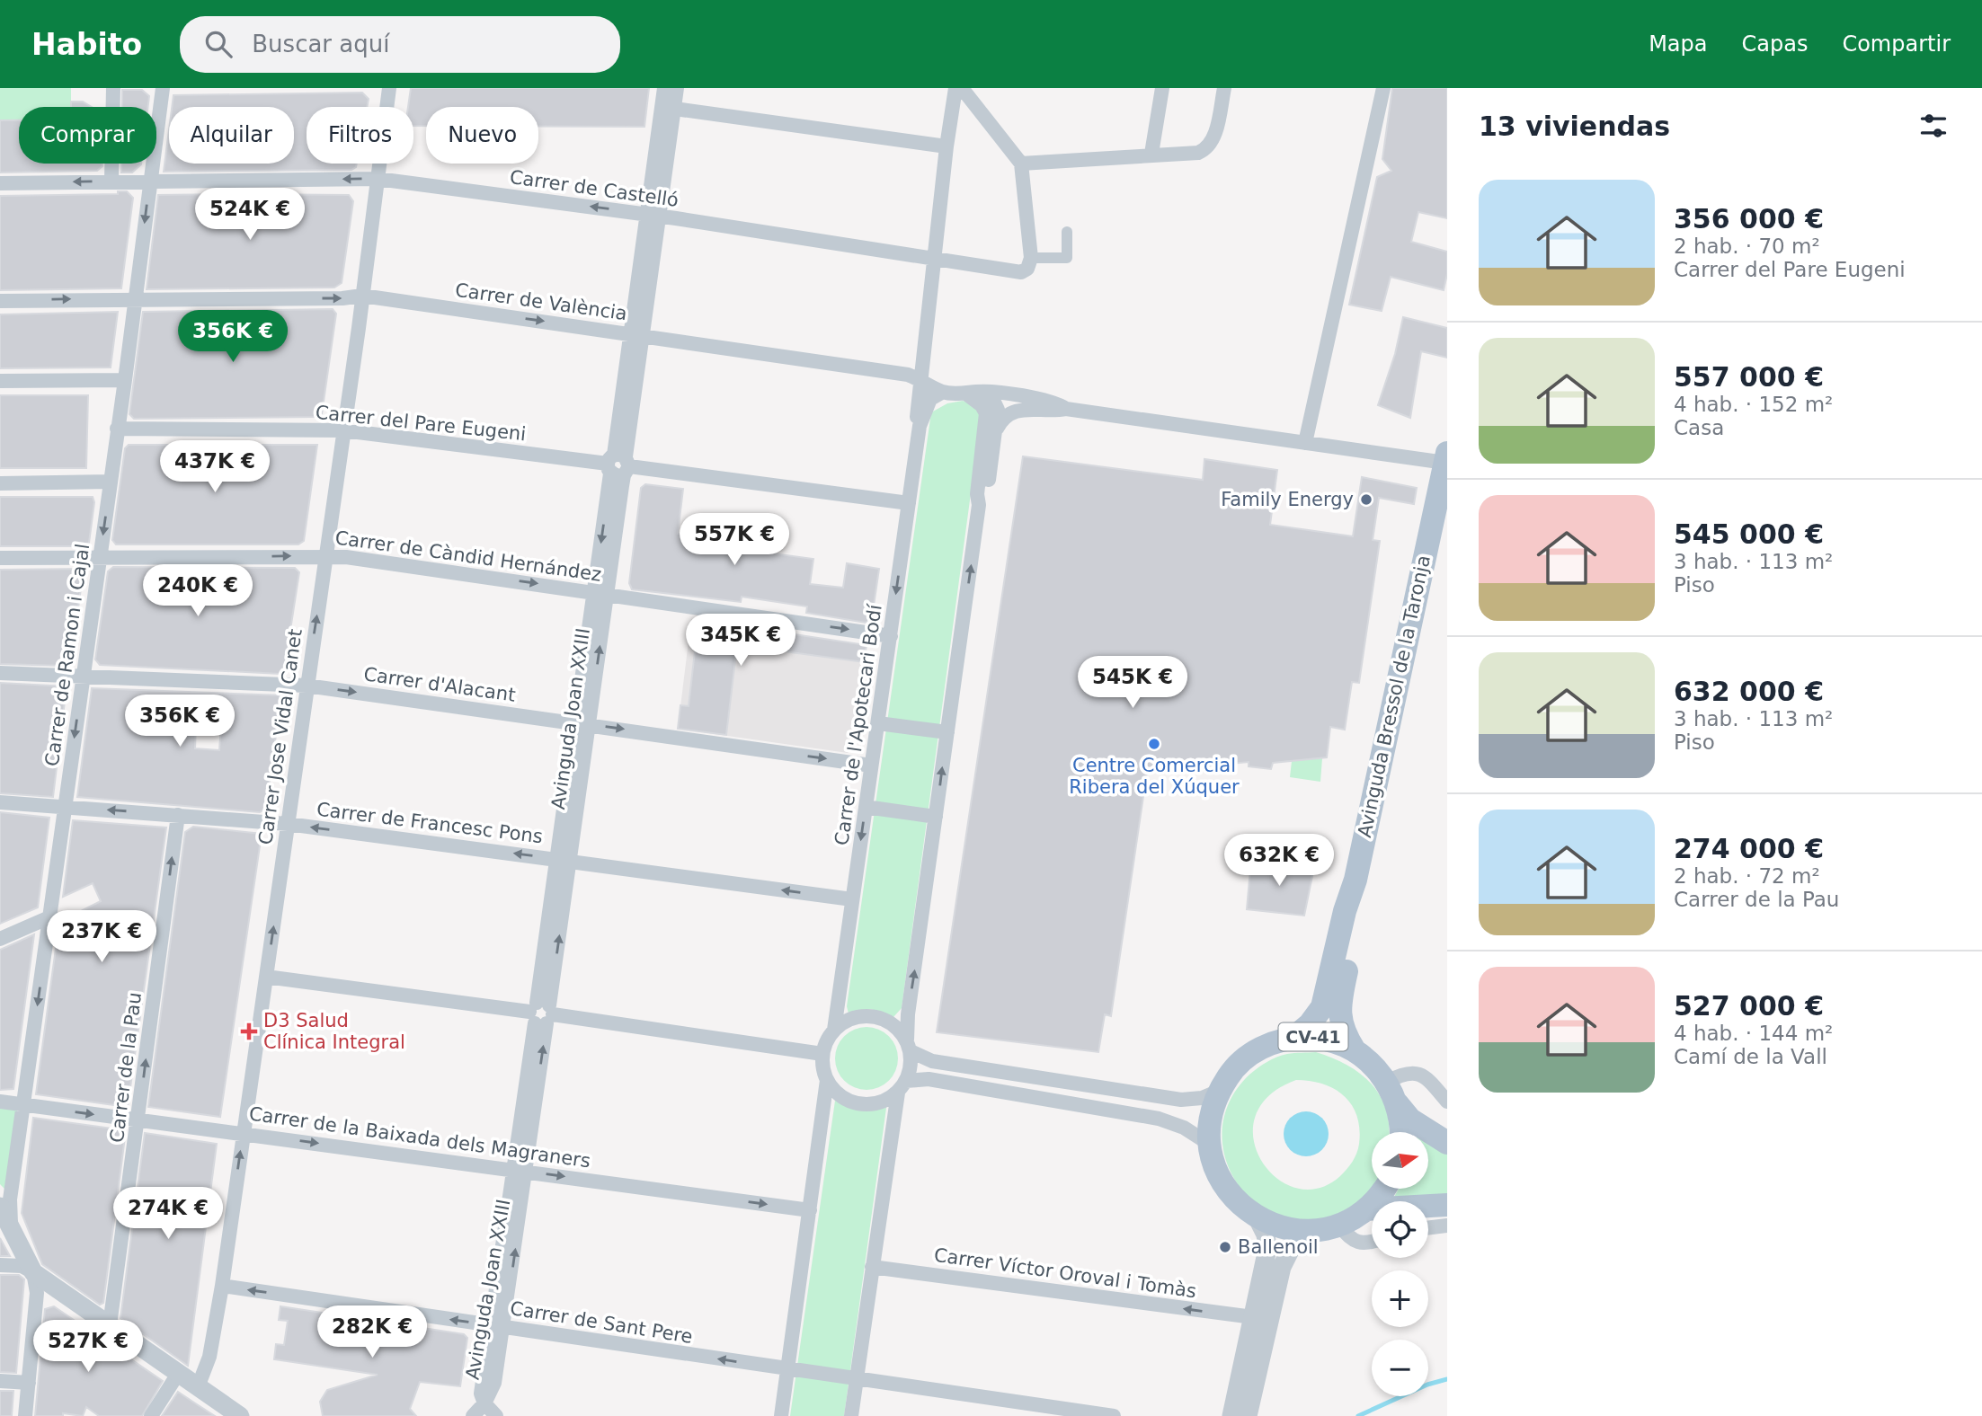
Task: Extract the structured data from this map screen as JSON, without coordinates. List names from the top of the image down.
{
  "streets": {
    "main road": ["Avinguda Bressol de la Taronja", "CV-41"],
    "street": [
      "Carrer de Castelló",
      "Carrer de València",
      "Carrer del Pare Eugeni",
      "Carrer de Càndid Hernández",
      "Carrer de Ramon i Cajal",
      "Carrer d'Alacant",
      "Avinguda Joan XXIII",
      "Carrer de l'Apotecari Bodí",
      "Carrer Jose Vidal Canet",
      "Carrer de Francesc Pons",
      "Carrer de la Pau",
      "Carrer de la Baixada dels Magraners",
      "Carrer Víctor Oroval i Tomàs",
      "Carrer de Sant Pere"
    ]
  },
  "crossings": [
    ["Carrer de Castelló", "Carrer de Ramon i Cajal"],
    ["Carrer de Castelló", "Avinguda Joan XXIII"],
    ["Carrer de Castelló", "Carrer de l'Apotecari Bodí"],
    ["Carrer de Castelló", "Carrer Jose Vidal Canet"],
    ["Carrer de València", "Carrer de Ramon i Cajal"],
    ["Carrer de València", "Avinguda Joan XXIII"],
    ["Carrer de València", "Carrer de l'Apotecari Bodí"],
    ["Carrer de València", "Carrer Jose Vidal Canet"],
    ["Carrer del Pare Eugeni", "Carrer de Ramon i Cajal"],
    ["Carrer del Pare Eugeni", "Avinguda Joan XXIII"],
    ["Carrer del Pare Eugeni", "Carrer de l'Apotecari Bodí"],
    ["Carrer del Pare Eugeni", "Carrer Jose Vidal Canet"],
    ["Carrer de Càndid Hernández", "Carrer de Ramon i Cajal"],
    ["Carrer de Càndid Hernández", "Avinguda Joan XXIII"],
    ["Carrer de Càndid Hernández", "Carrer de l'Apotecari Bodí"],
    ["Carrer de Càndid Hernández", "Carrer Jose Vidal Canet"],
    ["Carrer de Ramon i Cajal", "Carrer d'Alacant"],
    ["Carrer de Ramon i Cajal", "Carrer de Francesc Pons"],
    ["Carrer de Ramon i Cajal", "Carrer de la Baixada dels Magraners"],
    ["Carrer d'Alacant", "Avinguda Joan XXIII"],
    ["Carrer d'Alacant", "Carrer de l'Apotecari Bodí"],
    ["Carrer d'Alacant", "Carrer Jose Vidal Canet"],
    ["Avinguda Bressol de la Taronja", "CV-41"],
    ["Avinguda Joan XXIII", "Carrer de Francesc Pons"],
    ["Avinguda Joan XXIII", "Carrer de la Baixada dels Magraners"],
    ["Avinguda Joan XXIII", "Carrer de Sant Pere"],
    ["Carrer de l'Apotecari Bodí", "Carrer de Francesc Pons"],
    ["Carrer Jose Vidal Canet", "Carrer de Francesc Pons"],
    ["Carrer Jose Vidal Canet", "Carrer de la Baixada dels Magraners"],
    ["Carrer Jose Vidal Canet", "Carrer de Sant Pere"],
    ["Carrer de Francesc Pons", "Carrer de la Pau"],
    ["Carrer de la Pau", "Carrer de la Baixada dels Magraners"]
  ],
  "one_way": [
    "Carrer de Castelló",
    "Carrer de València",
    "Carrer de Càndid Hernández",
    "Carrer de Ramon i Cajal",
    "Carrer d'Alacant",
    "Carrer de Francesc Pons",
    "Carrer de la Pau",
    "Carrer de la Baixada dels Magraners",
    "Carrer de Sant Pere"
  ],
  "places": {
    "other": ["Family Energy", "Centre Comercial Ribera del Xúquer", "Ballenoil"],
    "health": ["D3 Salud Clínica Integral"]
  },
  "north": "right",
  "page": {
    "header": "Habito",
    "search": "Buscar aquí",
    "nav": ["Mapa", "Capas", "Compartir"],
    "heading": "13 viviendas",
    "chip": [
      "Comprar",
      "Alquilar",
      "Filtros",
      "Nuevo"
    ],
    "list": [
      {
        "name": "356 000 €",
        "note": "2 hab. · 70 m² · Carrer del Pare Eugeni"
      },
      {
        "name": "557 000 €",
        "note": "4 hab. · 152 m² · Casa"
      },
      {
        "name": "545 000 €",
        "note": "3 hab. · 113 m² · Piso"
      },
      {
        "name": "632 000 €",
        "note": "3 hab. · 113 m² · Piso"
      },
      {
        "name": "274 000 €",
        "note": "2 hab. · 72 m² · Carrer de la Pau"
      },
      {
        "name": "527 000 €",
        "note": "4 hab. · 144 m² · Camí de la Vall"
      }
    ],
    "price": [
      "524K €",
      "356K €",
      "437K €",
      "557K €",
      "240K €",
      "345K €",
      "545K €",
      "356K €",
      "632K €",
      "237K €",
      "274K €",
      "282K €",
      "527K €"
    ],
    "map_buttons": ["+", "−"]
  }
}
